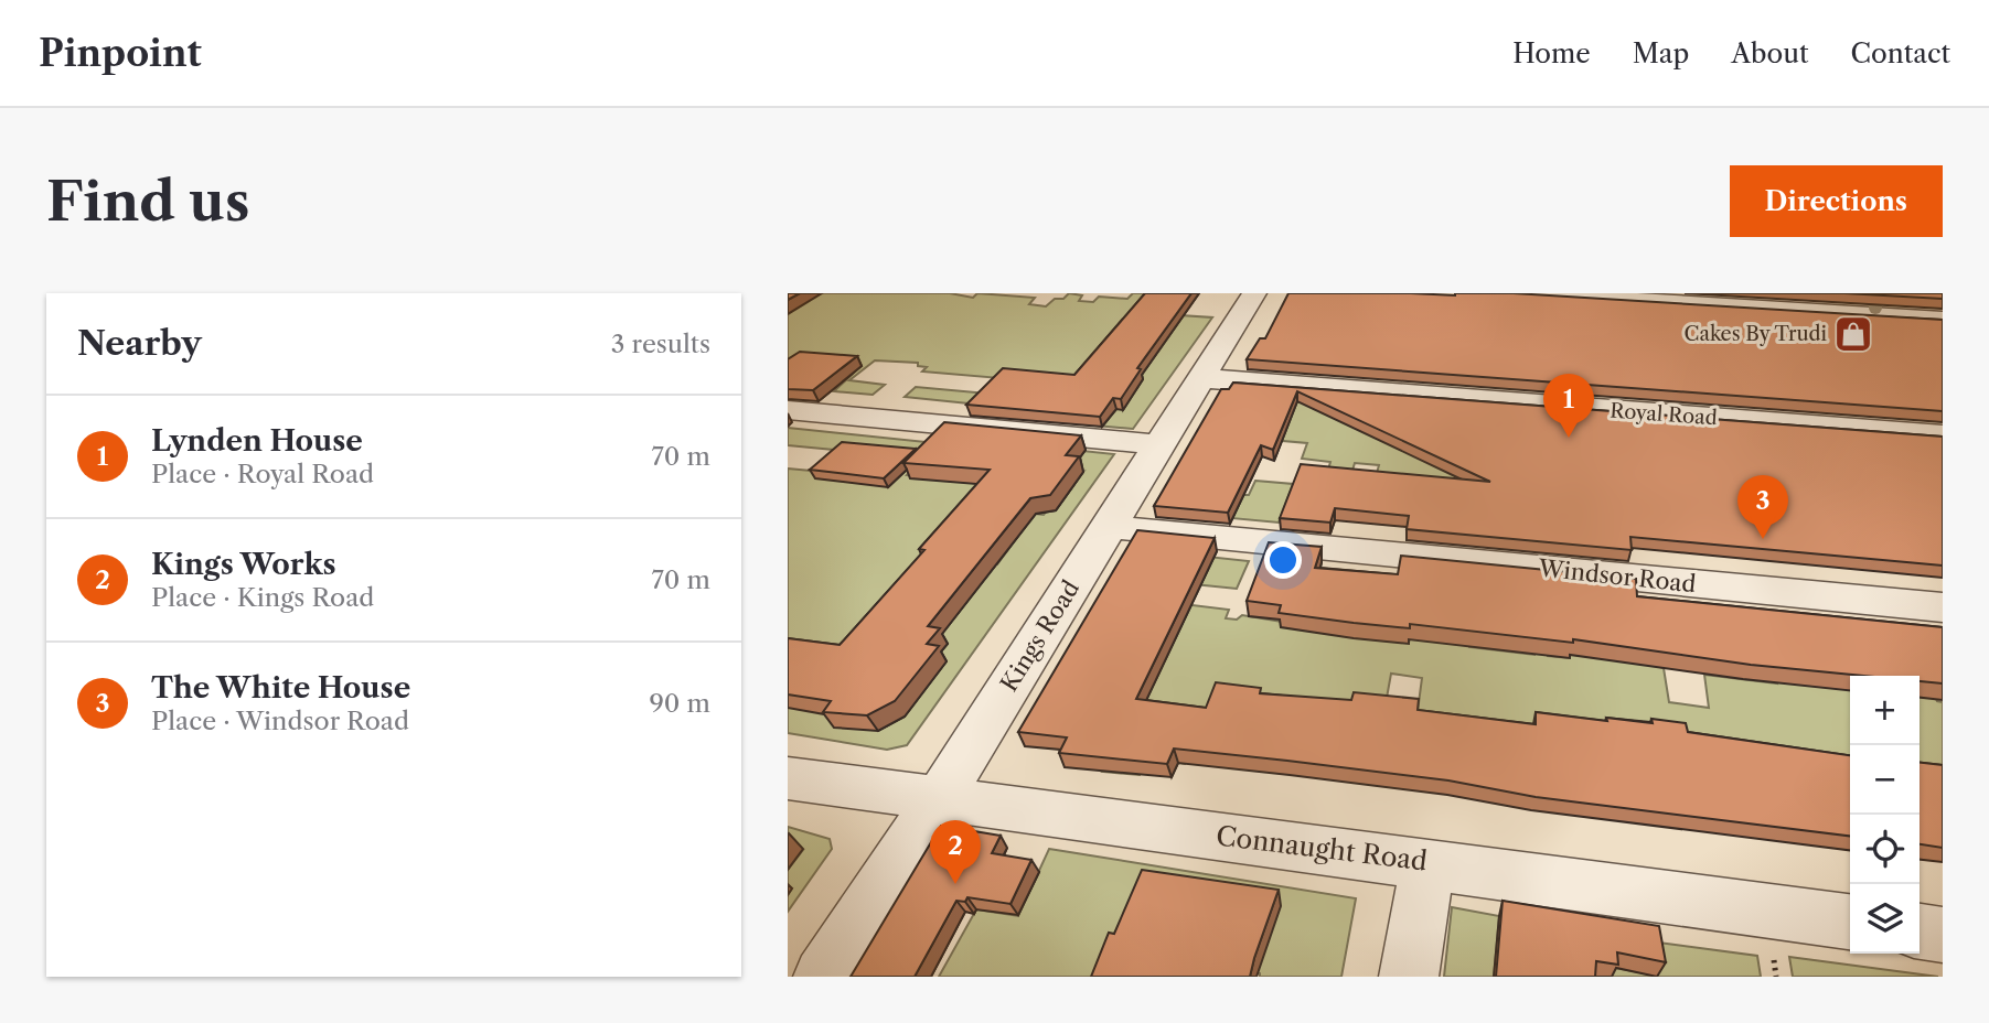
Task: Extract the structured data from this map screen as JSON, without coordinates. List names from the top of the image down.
{
  "streets": {
    "street": [
      "Royal Road",
      "Windsor Road",
      "Kings Road",
      "Connaught Road"
    ]
  },
  "crossings": [
    ["Royal Road", "Kings Road"],
    ["Windsor Road", "Kings Road"],
    ["Kings Road", "Connaught Road"]
  ],
  "places": {
    "shop": ["Cakes By Trudi"]
  },
  "page": {
    "header": "Pinpoint",
    "nav": [
      "Home",
      "Map",
      "About",
      "Contact"
    ],
    "buttons": "Directions",
    "title": "Find us",
    "heading": ["Nearby", "3 results"],
    "pins": ["1", "3", "2"],
    "list": [
      {
        "mark": "1",
        "name": "Lynden House",
        "note": "Place · Royal Road",
        "value": "70 m"
      },
      {
        "mark": "2",
        "name": "Kings Works",
        "note": "Place · Kings Road",
        "value": "70 m"
      },
      {
        "mark": "3",
        "name": "The White House",
        "note": "Place · Windsor Road",
        "value": "90 m"
      }
    ],
    "map_buttons": ["+", "−"]
  }
}
